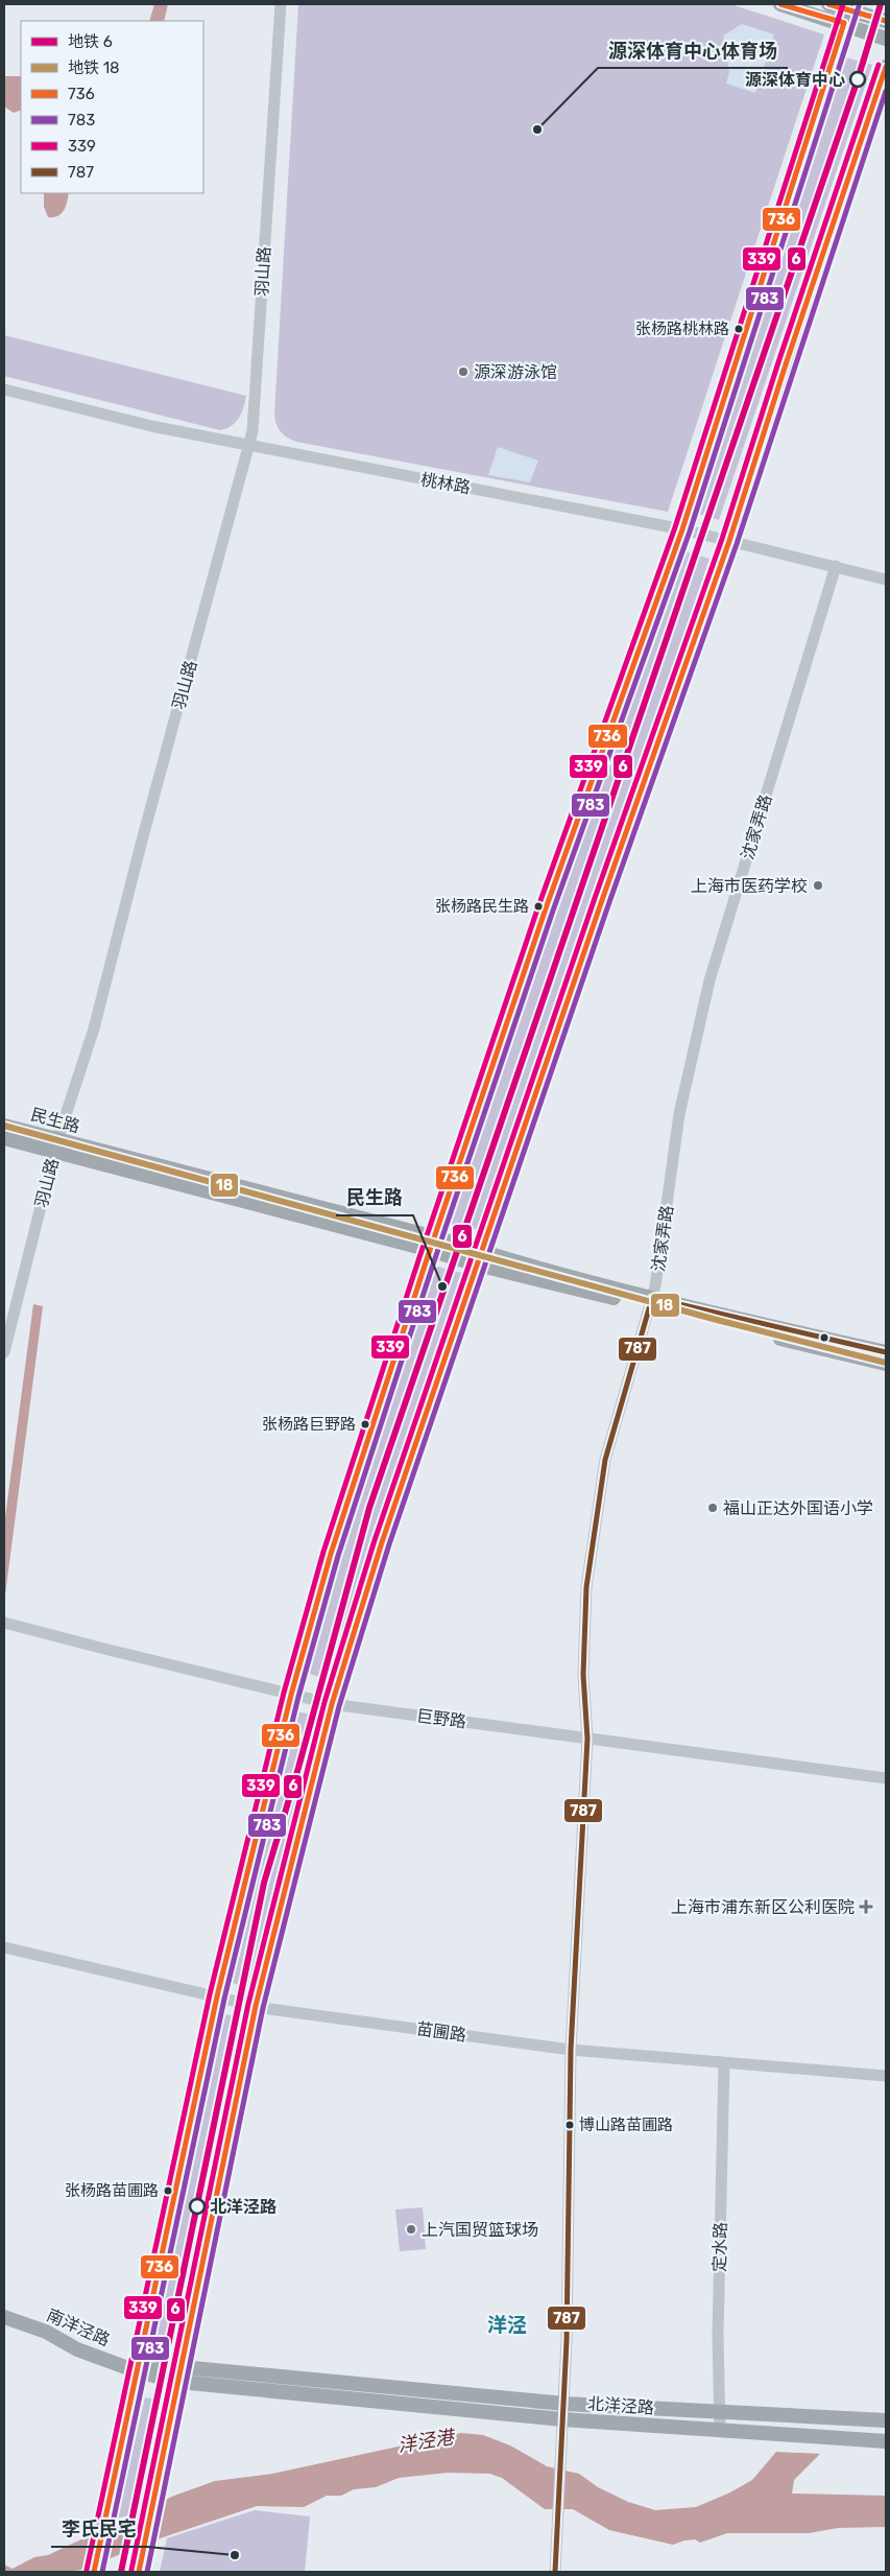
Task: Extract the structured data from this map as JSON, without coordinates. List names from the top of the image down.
{
  "streets": {
    "main road": ["民生路", "南洋泾路", "北洋泾路"],
    "street": [
      "羽山路",
      "桃林路",
      "沈家弄路",
      "巨野路",
      "苗圃路",
      "定水路"
    ]
  },
  "crossings": [
    ["羽山路", "桃林路"],
    ["羽山路", "民生路"],
    ["桃林路", "沈家弄路"],
    ["沈家弄路", "民生路"],
    ["沈家弄路", "巨野路"],
    ["沈家弄路", "苗圃路"],
    ["沈家弄路", "北洋泾路"],
    ["苗圃路", "定水路"],
    ["定水路", "北洋泾路"],
    ["南洋泾路", "北洋泾路"]
  ],
  "districts": ["洋泾"],
  "water": ["洋泾港"],
  "places": {
    "other": [
      "源深体育中心",
      "源深体育中心体育场",
      "张杨路桃林路",
      "源深游泳馆",
      "上海市医药学校",
      "张杨路民生路",
      "民生路",
      "张杨路巨野路",
      "福山正达外国语小学",
      "博山路苗圃路",
      "张杨路苗圃路",
      "北洋泾路",
      "上汽国贸篮球场",
      "李氏民宅"
    ],
    "health": ["上海市浦东新区公利医院"]
  },
  "lines": [
    "metro line 6",
    "transit line 736",
    "transit line 339",
    "transit line 783",
    "metro line 18",
    "transit line 787"
  ],
  "legend": [
    "地铁 6",
    "地铁 18",
    "736",
    "783",
    "339",
    "787"
  ]
}
